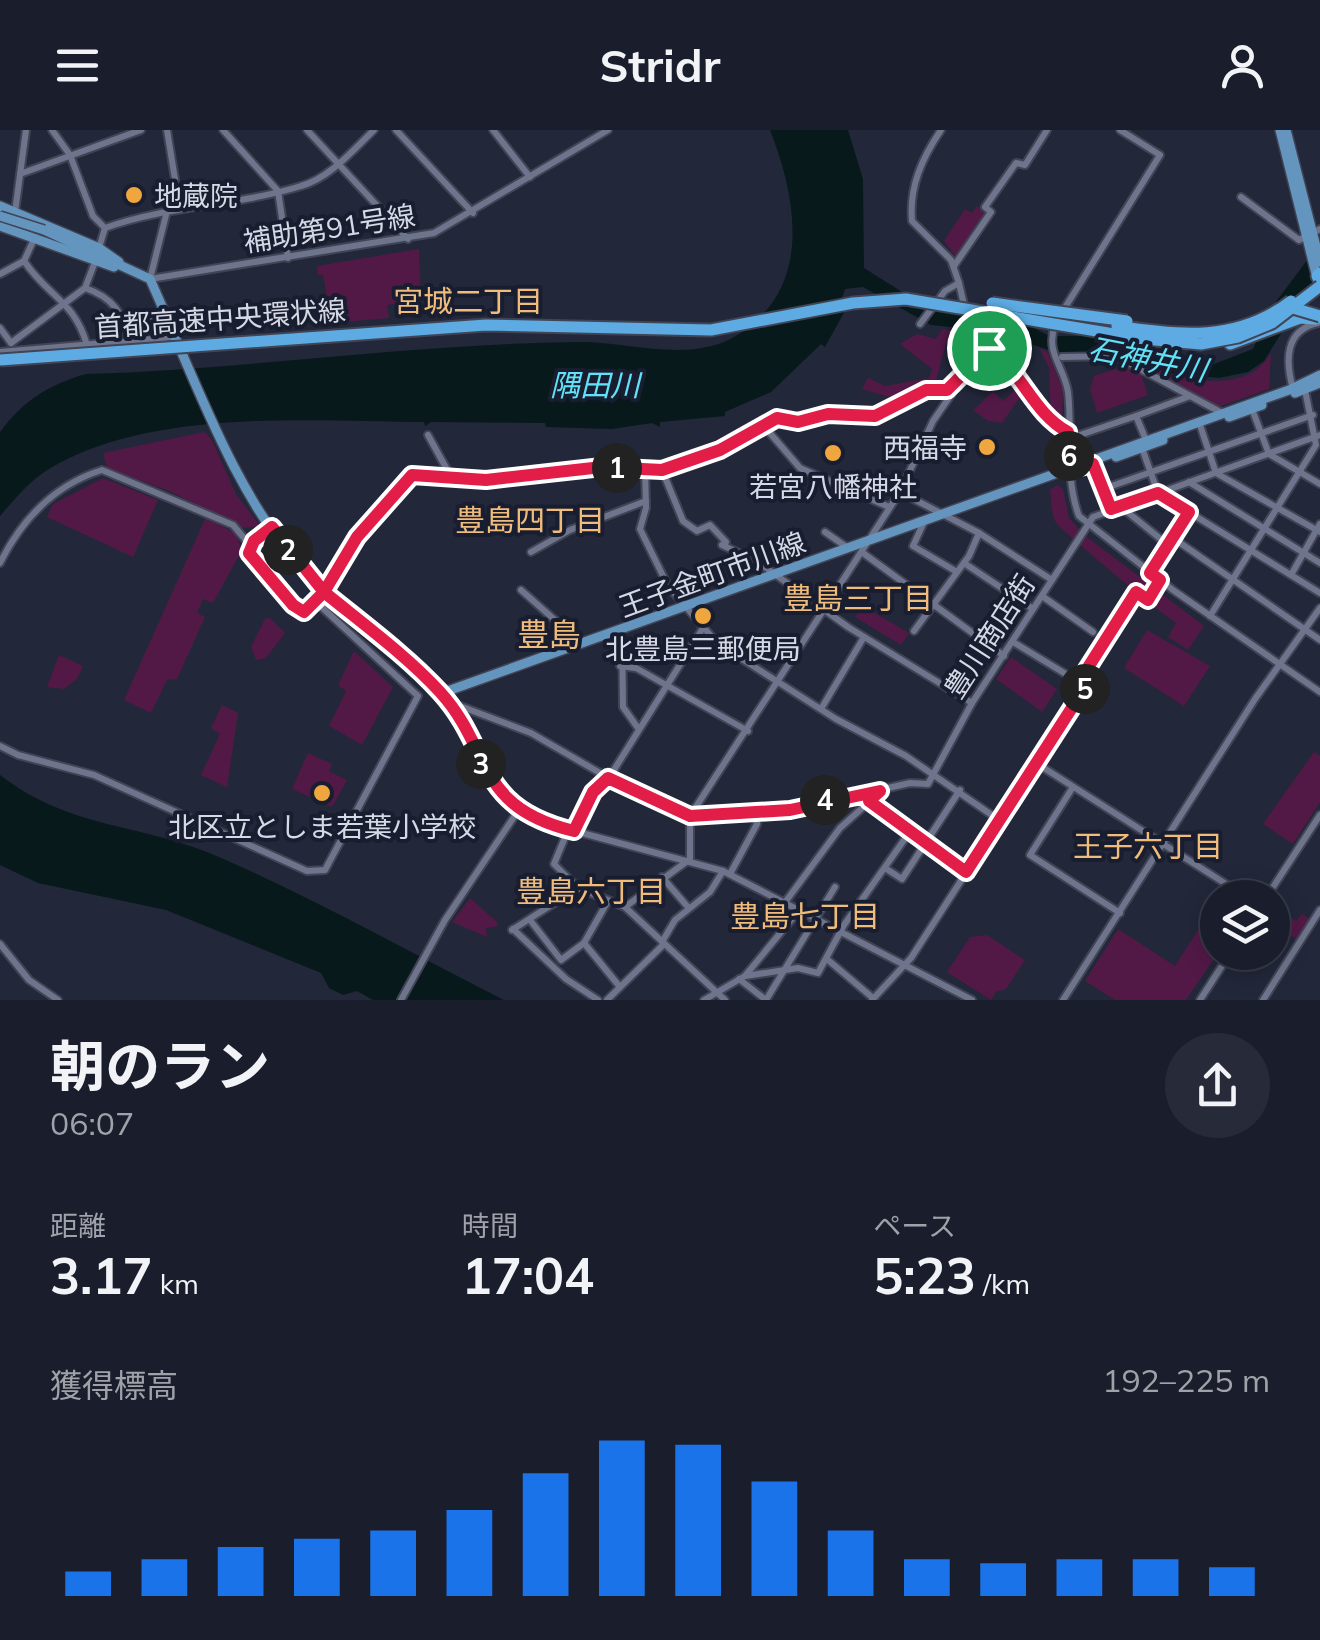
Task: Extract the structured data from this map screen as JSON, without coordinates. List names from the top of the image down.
{
  "streets": {
    "highway": ["首都高速中央環状線"],
    "main road": ["王子金町市川線"],
    "street": ["補助第91号線", "豊川商店街"]
  },
  "districts": [
    "宮城二丁目",
    "豊島四丁目",
    "豊島三丁目",
    "豊島",
    "王子六丁目",
    "豊島六丁目",
    "豊島七丁目"
  ],
  "water": ["石神井川", "隅田川"],
  "places": [
    "地蔵院",
    "西福寺",
    "若宮八幡神社",
    "北豊島三郵便局",
    "北区立としま若葉小学校"
  ],
  "page": {
    "header": "Stridr",
    "pins": [
      "6",
      "1",
      "2",
      "5",
      "3",
      "4"
    ],
    "heading": ["朝のラン", "06:07"],
    "stats": [
      ["距離", "3.17 km"],
      ["時間", "17:04"],
      ["ペース", "5:23 /km"]
    ],
    "chart": ["獲得標高", "192–225 m"]
  }
}
